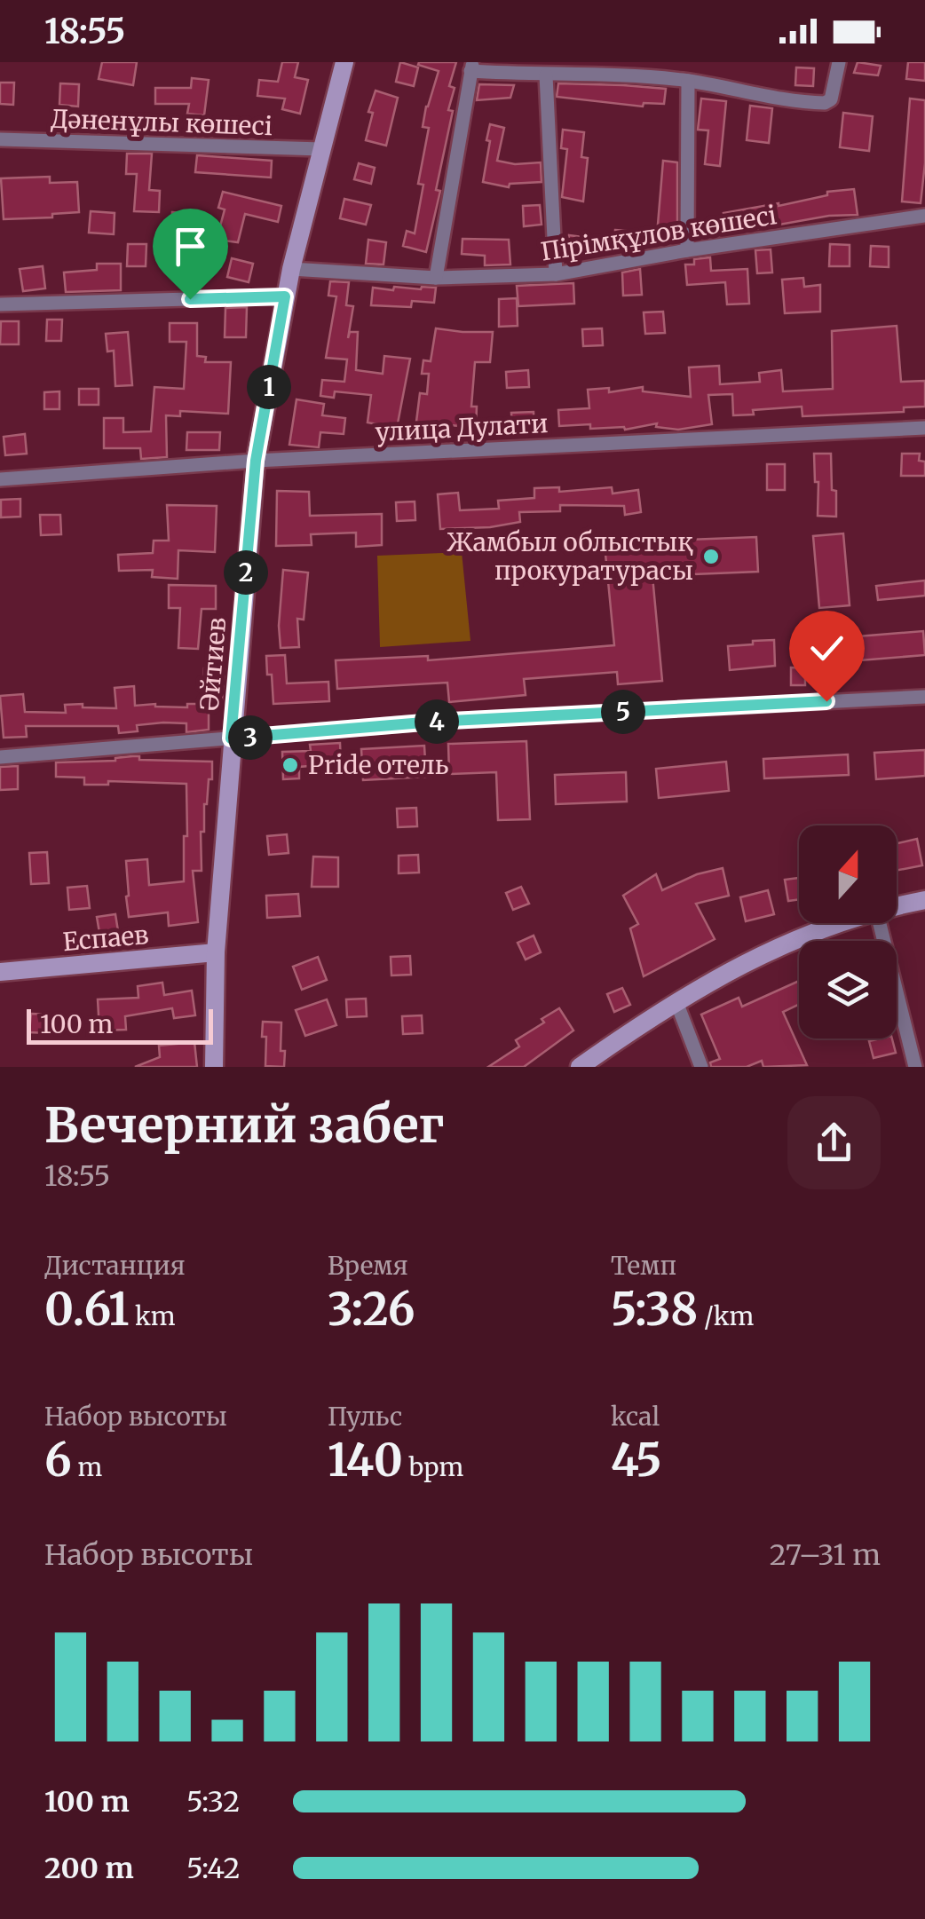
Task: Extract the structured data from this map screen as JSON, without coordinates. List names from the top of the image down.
{
  "streets": {
    "street": [
      "Дәненұлы көшесі",
      "Пірімқұлов көшесі",
      "улица Дулати",
      "Әйтиев",
      "Еспаев"
    ]
  },
  "crossings": [
    ["Дәненұлы көшесі", "Әйтиев"],
    ["Пірімқұлов көшесі", "Әйтиев"],
    ["улица Дулати", "Әйтиев"],
    ["Әйтиев", "Еспаев"]
  ],
  "places": ["Жамбыл облыстық прокуратурасы", "Pride отель"],
  "scale_bar": "100 m",
  "north": "top",
  "page": {
    "status": "18:55",
    "pins": [
      "1",
      "2",
      "5",
      "4",
      "3"
    ],
    "scale": "100 m",
    "heading": ["Вечерний забег", "18:55"],
    "stats": [
      ["Дистанция", "0.61 km"],
      ["Время", "3:26"],
      ["Темп", "5:38 /km"],
      ["Набор высоты", "6 m"],
      ["Пульс", "140 bpm"],
      ["kcal", "45"]
    ],
    "chart": ["Набор высоты", "27–31 m"],
    "list": [
      {
        "name": "100 m",
        "note": "5:32"
      },
      {
        "name": "200 m",
        "note": "5:42"
      }
    ]
  }
}
